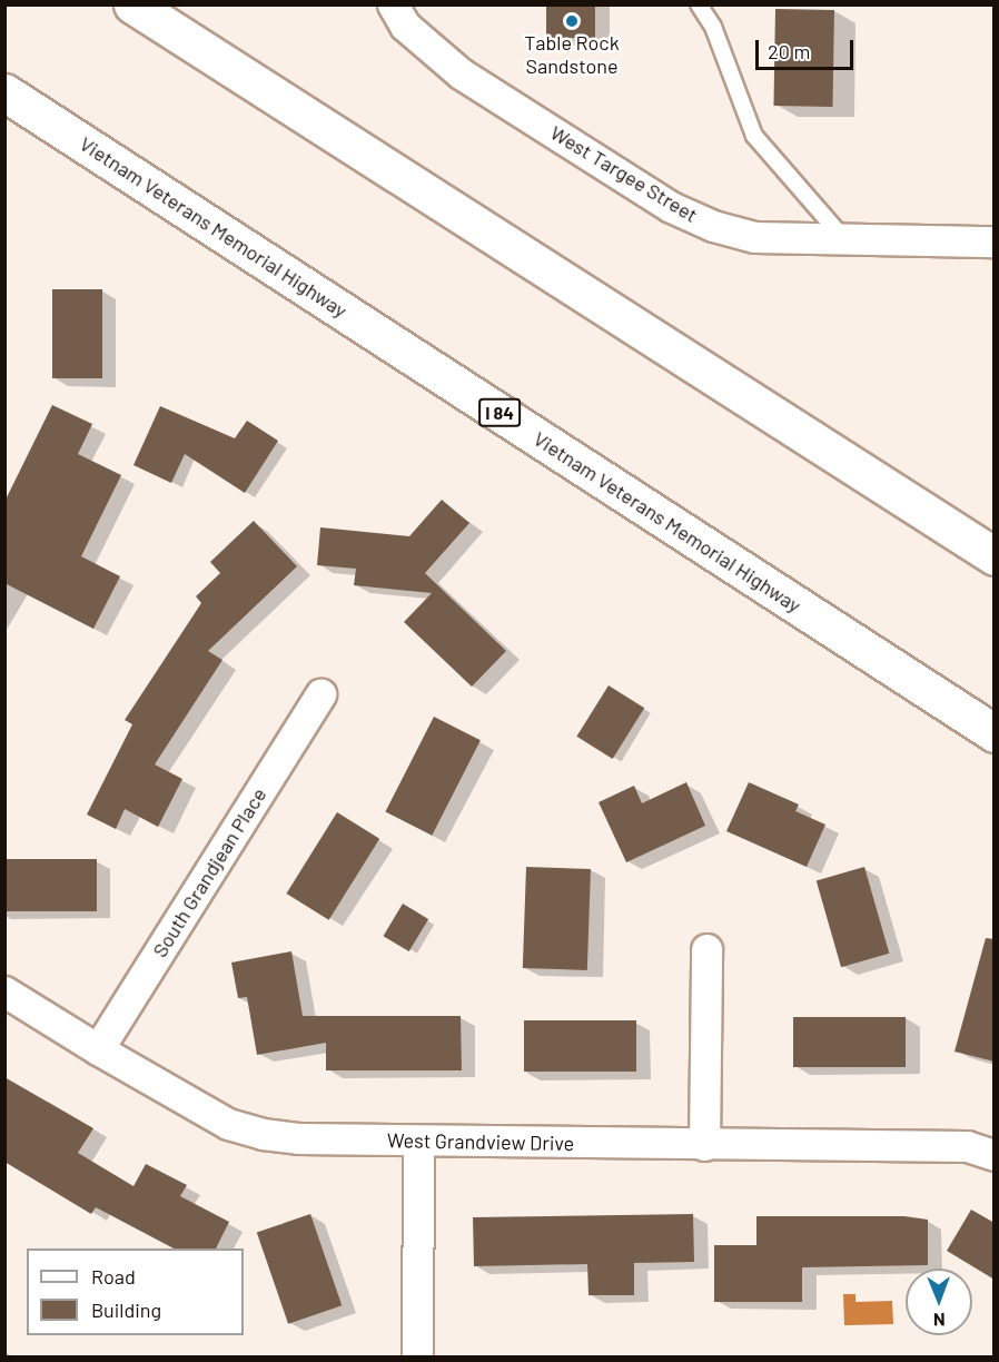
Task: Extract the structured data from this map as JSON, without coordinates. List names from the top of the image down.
{
  "streets": {
    "highway": ["Vietnam Veterans Memorial Highway", "I 84"],
    "street": ["West Targee Street", "South Grandjean Place", "West Grandview Drive"]
  },
  "crossings": [
    ["South Grandjean Place", "West Grandview Drive"]
  ],
  "places": ["Table Rock Sandstone"],
  "legend": ["Road", "Building"],
  "scale_bar": "20 m",
  "north": "bottom"
}
